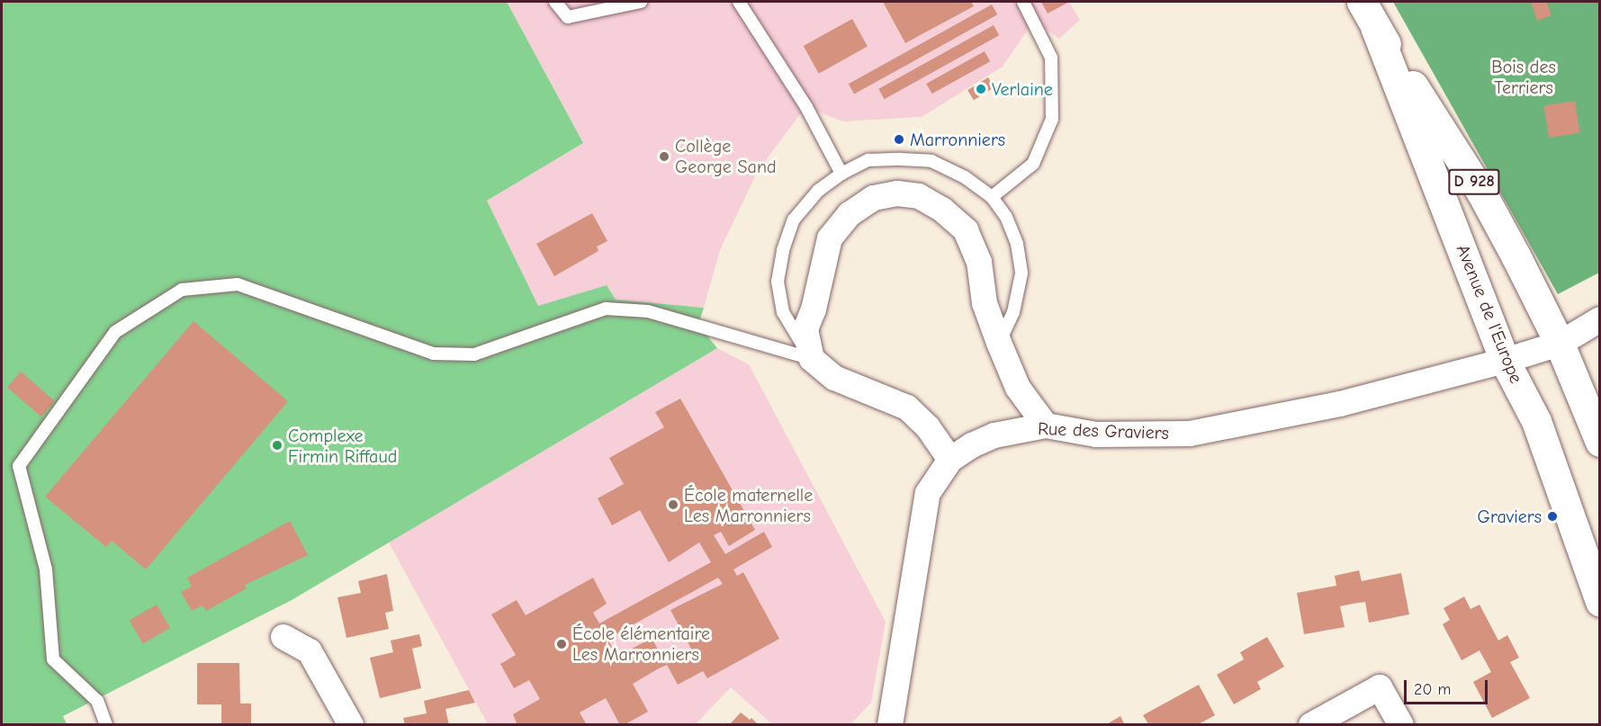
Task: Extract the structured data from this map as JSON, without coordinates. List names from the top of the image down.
{
  "streets": {
    "main road": ["D 928", "Avenue de l'Europe"],
    "street": ["Rue des Graviers"]
  },
  "crossings": [
    ["Avenue de l'Europe", "Rue des Graviers"]
  ],
  "parks": ["Bois des Terriers"],
  "places": [
    "Verlaine",
    "Marronniers",
    "Collège George Sand",
    "Complexe Firmin Riffaud",
    "École maternelle Les Marronniers",
    "Graviers",
    "École élémentaire Les Marronniers"
  ],
  "scale_bar": "20 m"
}
